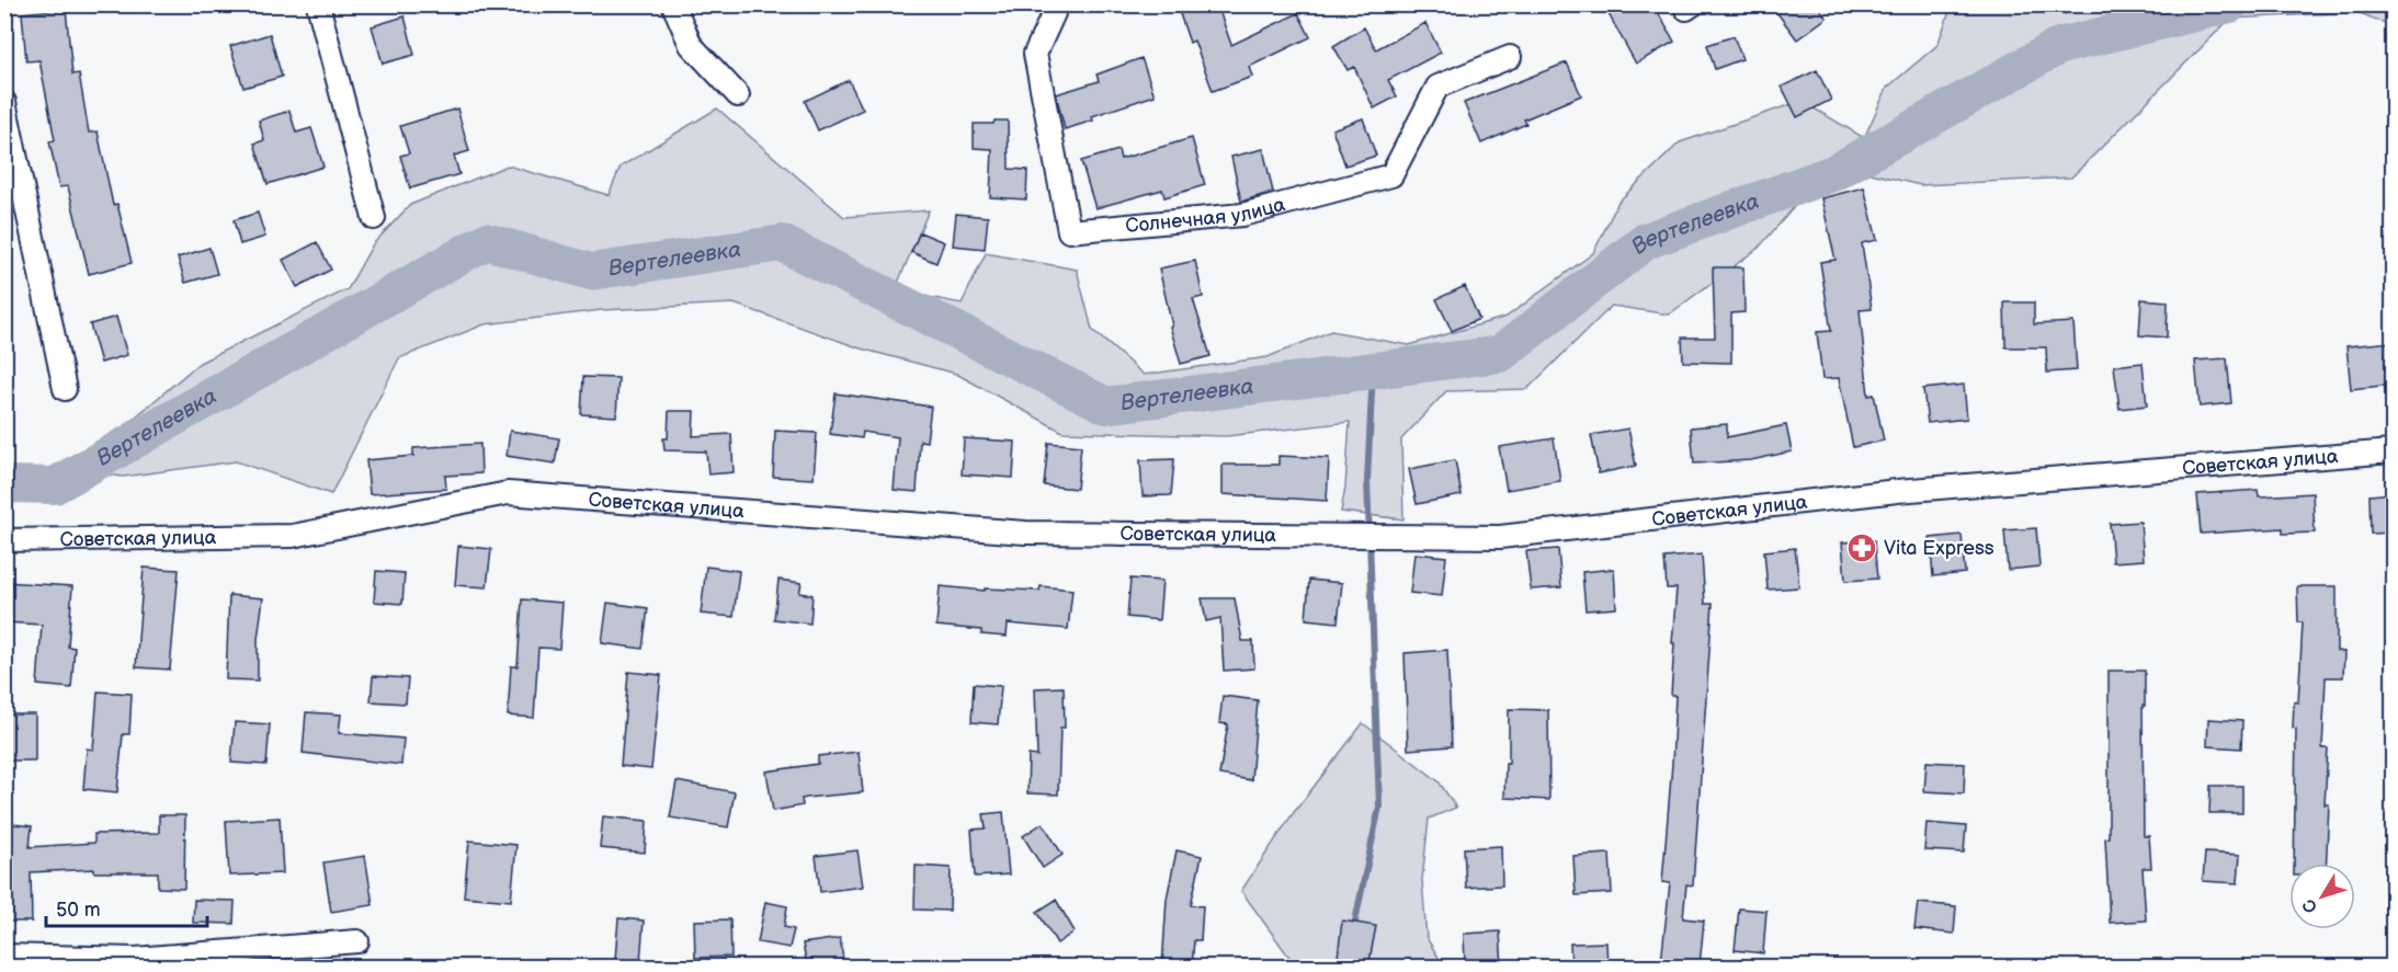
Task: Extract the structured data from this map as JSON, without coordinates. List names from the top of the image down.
{
  "streets": {
    "street": ["Солнечная улица", "Советская улица"]
  },
  "water": ["Вертелеевка"],
  "places": {
    "pharmacy": ["Vita Express"]
  },
  "scale_bar": "50 m",
  "north": "bottom left"
}
